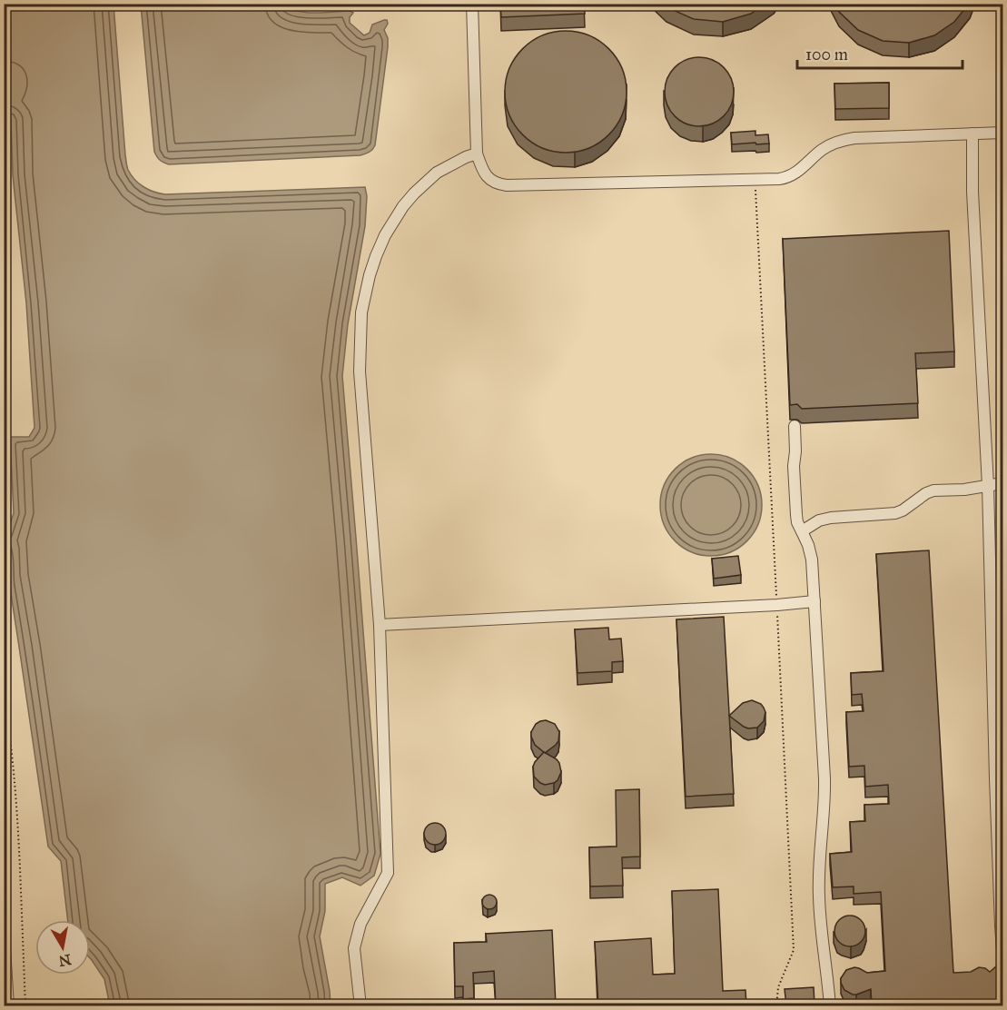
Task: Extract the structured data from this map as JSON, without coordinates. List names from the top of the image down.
{
  "scale_bar": "100 m",
  "north": "bottom"
}
